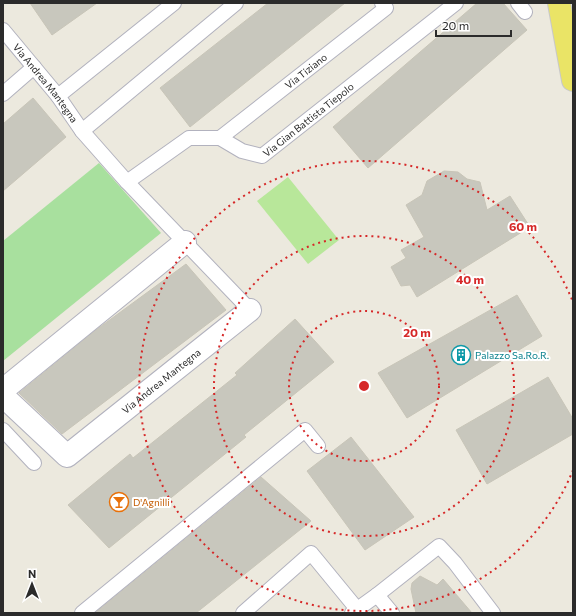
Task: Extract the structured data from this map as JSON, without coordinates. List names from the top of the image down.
{
  "streets": {
    "street": ["Via Andrea Mantegna"],
    "lane": ["Via Tiziano", "Via Gian Battista Tiepolo"]
  },
  "crossings": [
    ["Via Tiziano", "Via Gian Battista Tiepolo"]
  ],
  "places": {
    "building": ["Palazzo Sa.Ro.R."],
    "bar": ["D'Agnilli"]
  },
  "scale_bar": "20 m",
  "north": "top",
  "rings": ["60 m", "40 m", "20 m"]
}
